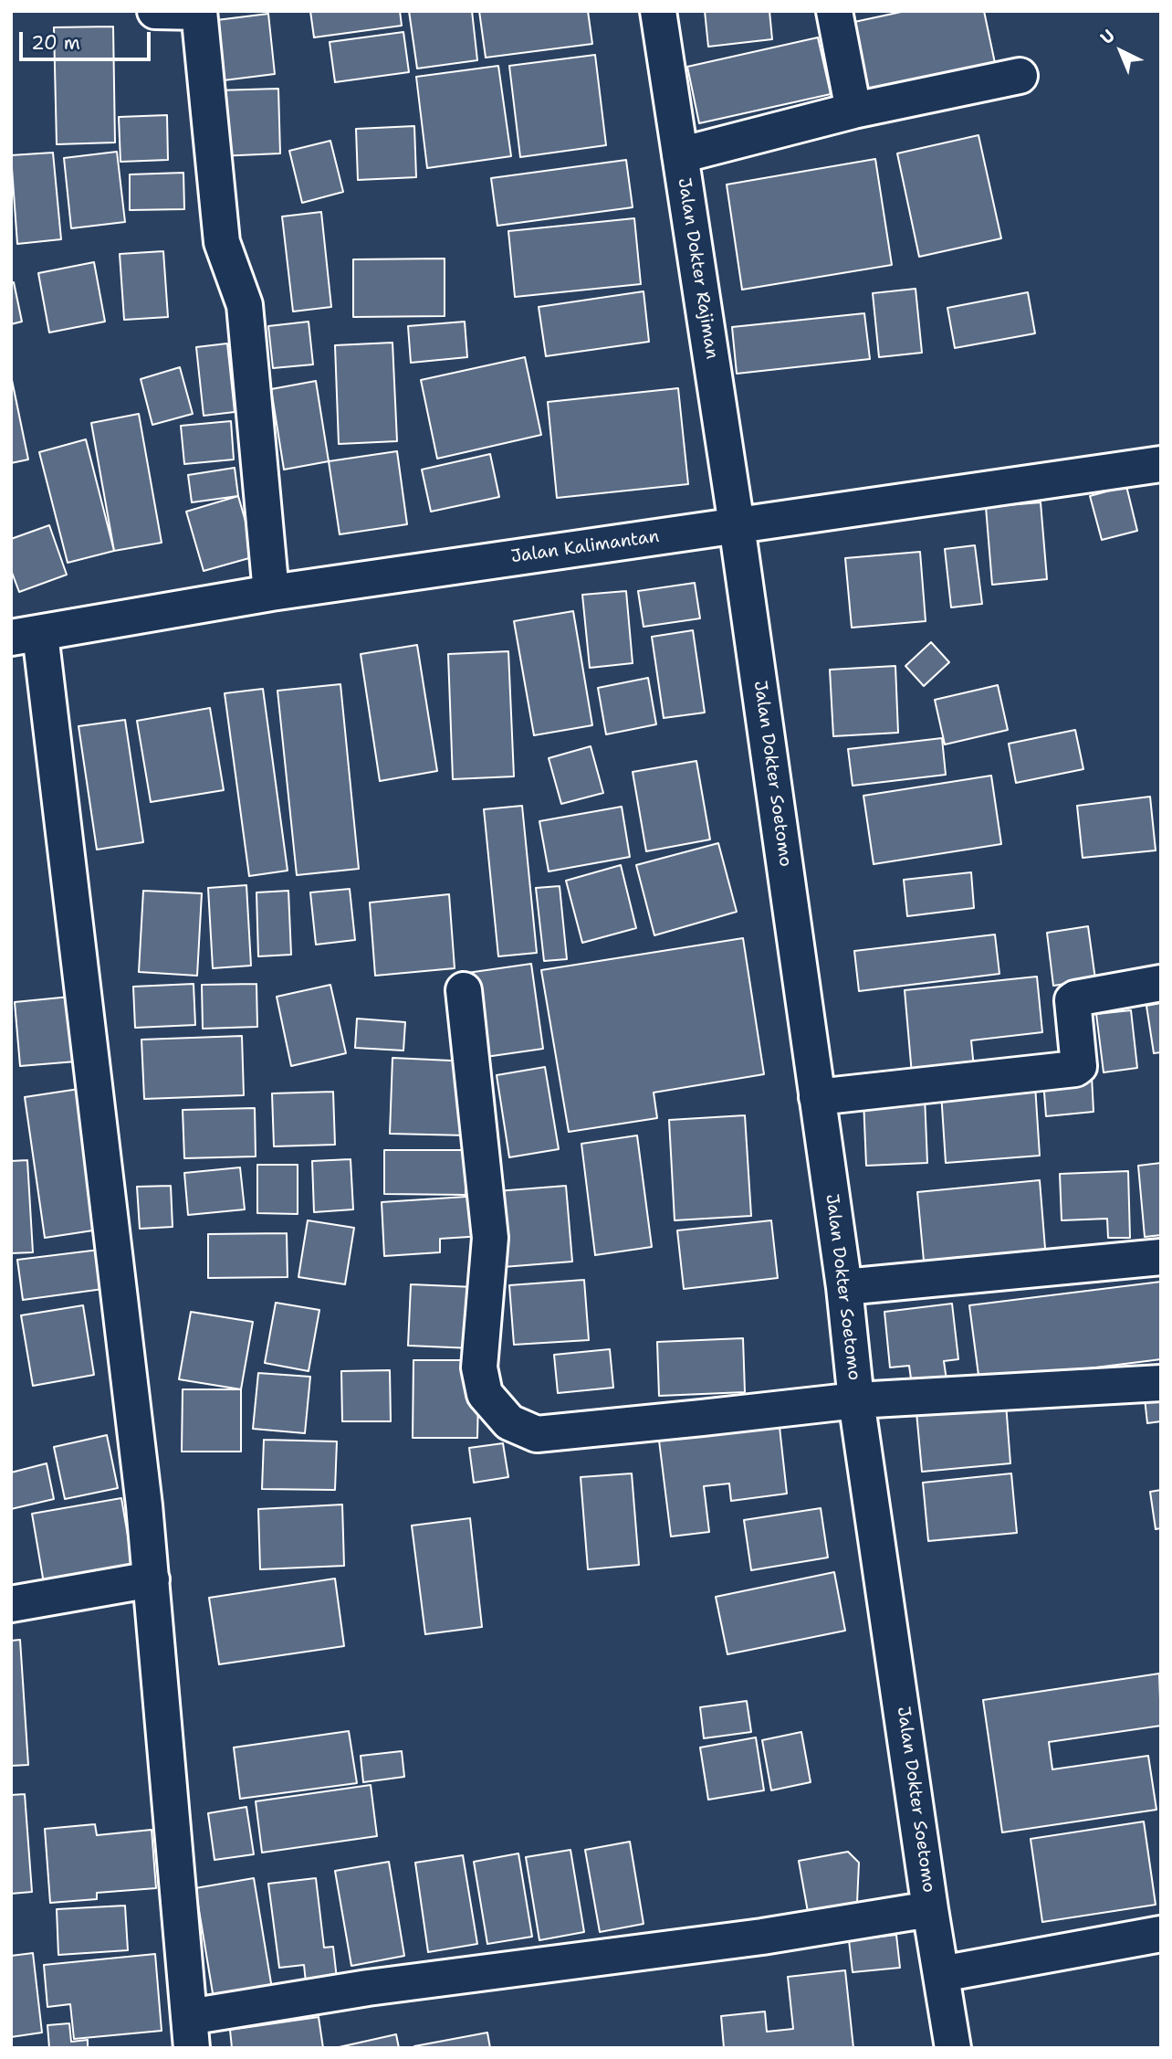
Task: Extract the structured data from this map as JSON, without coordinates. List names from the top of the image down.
{
  "streets": {
    "street": ["Jalan Dokter Rajiman", "Jalan Kalimantan", "Jalan Dokter Soetomo"]
  },
  "crossings": [
    ["Jalan Dokter Rajiman", "Jalan Kalimantan"],
    ["Jalan Dokter Rajiman", "Jalan Dokter Soetomo"],
    ["Jalan Kalimantan", "Jalan Dokter Soetomo"]
  ],
  "scale_bar": "20 m",
  "north": "top left"
}
